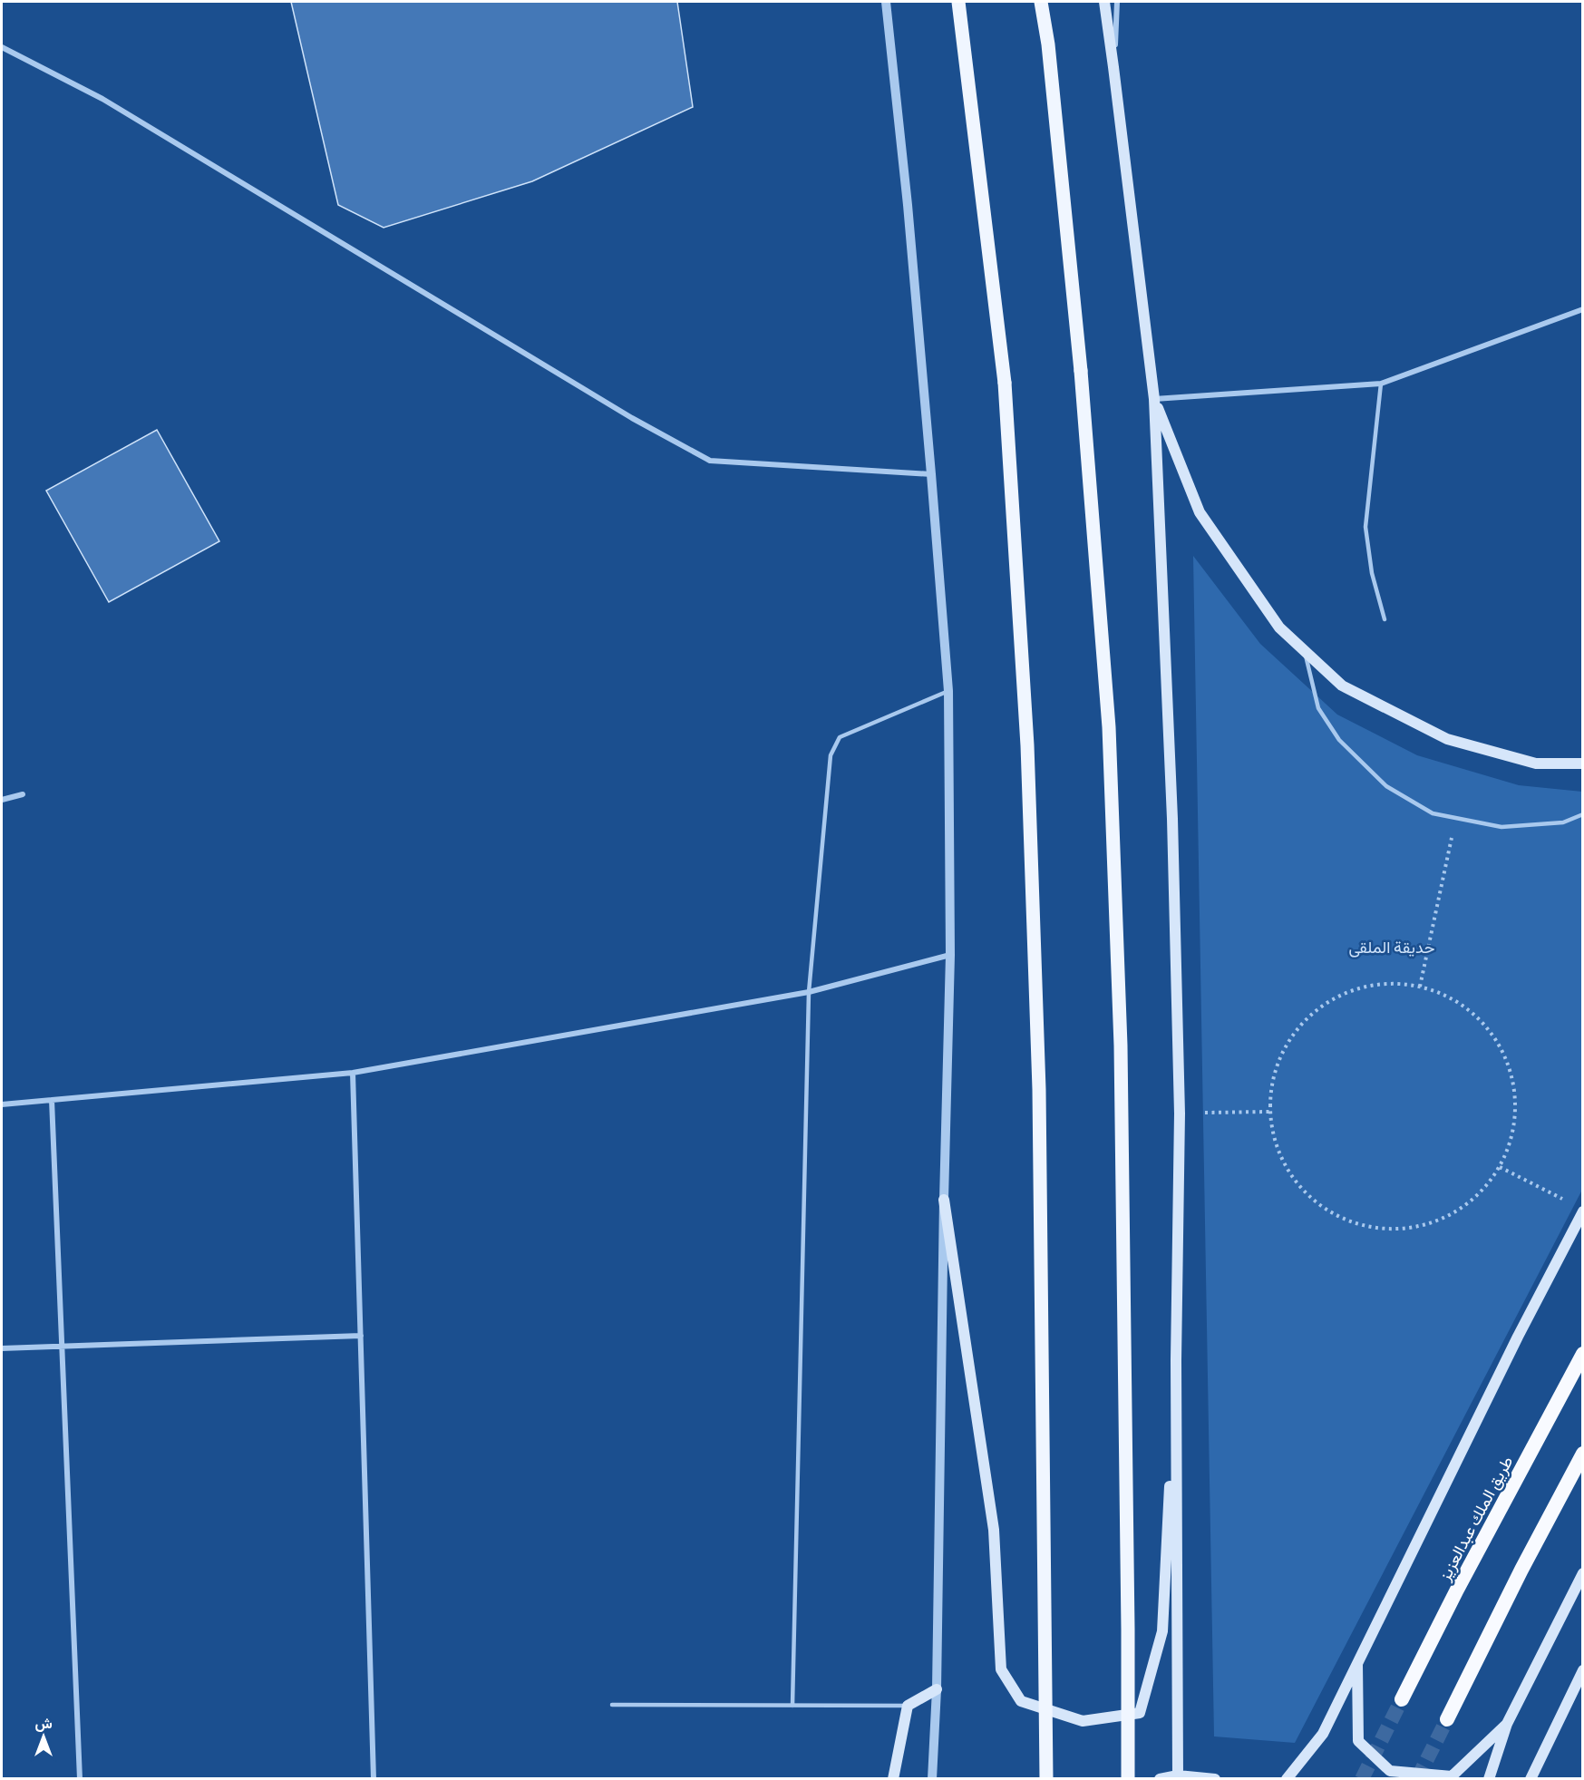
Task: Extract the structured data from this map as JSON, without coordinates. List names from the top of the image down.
{
  "streets": {
    "highway": ["طريق الملك عبدالعزيز"]
  },
  "parks": ["حديقة الملقى"],
  "north": "top"
}
